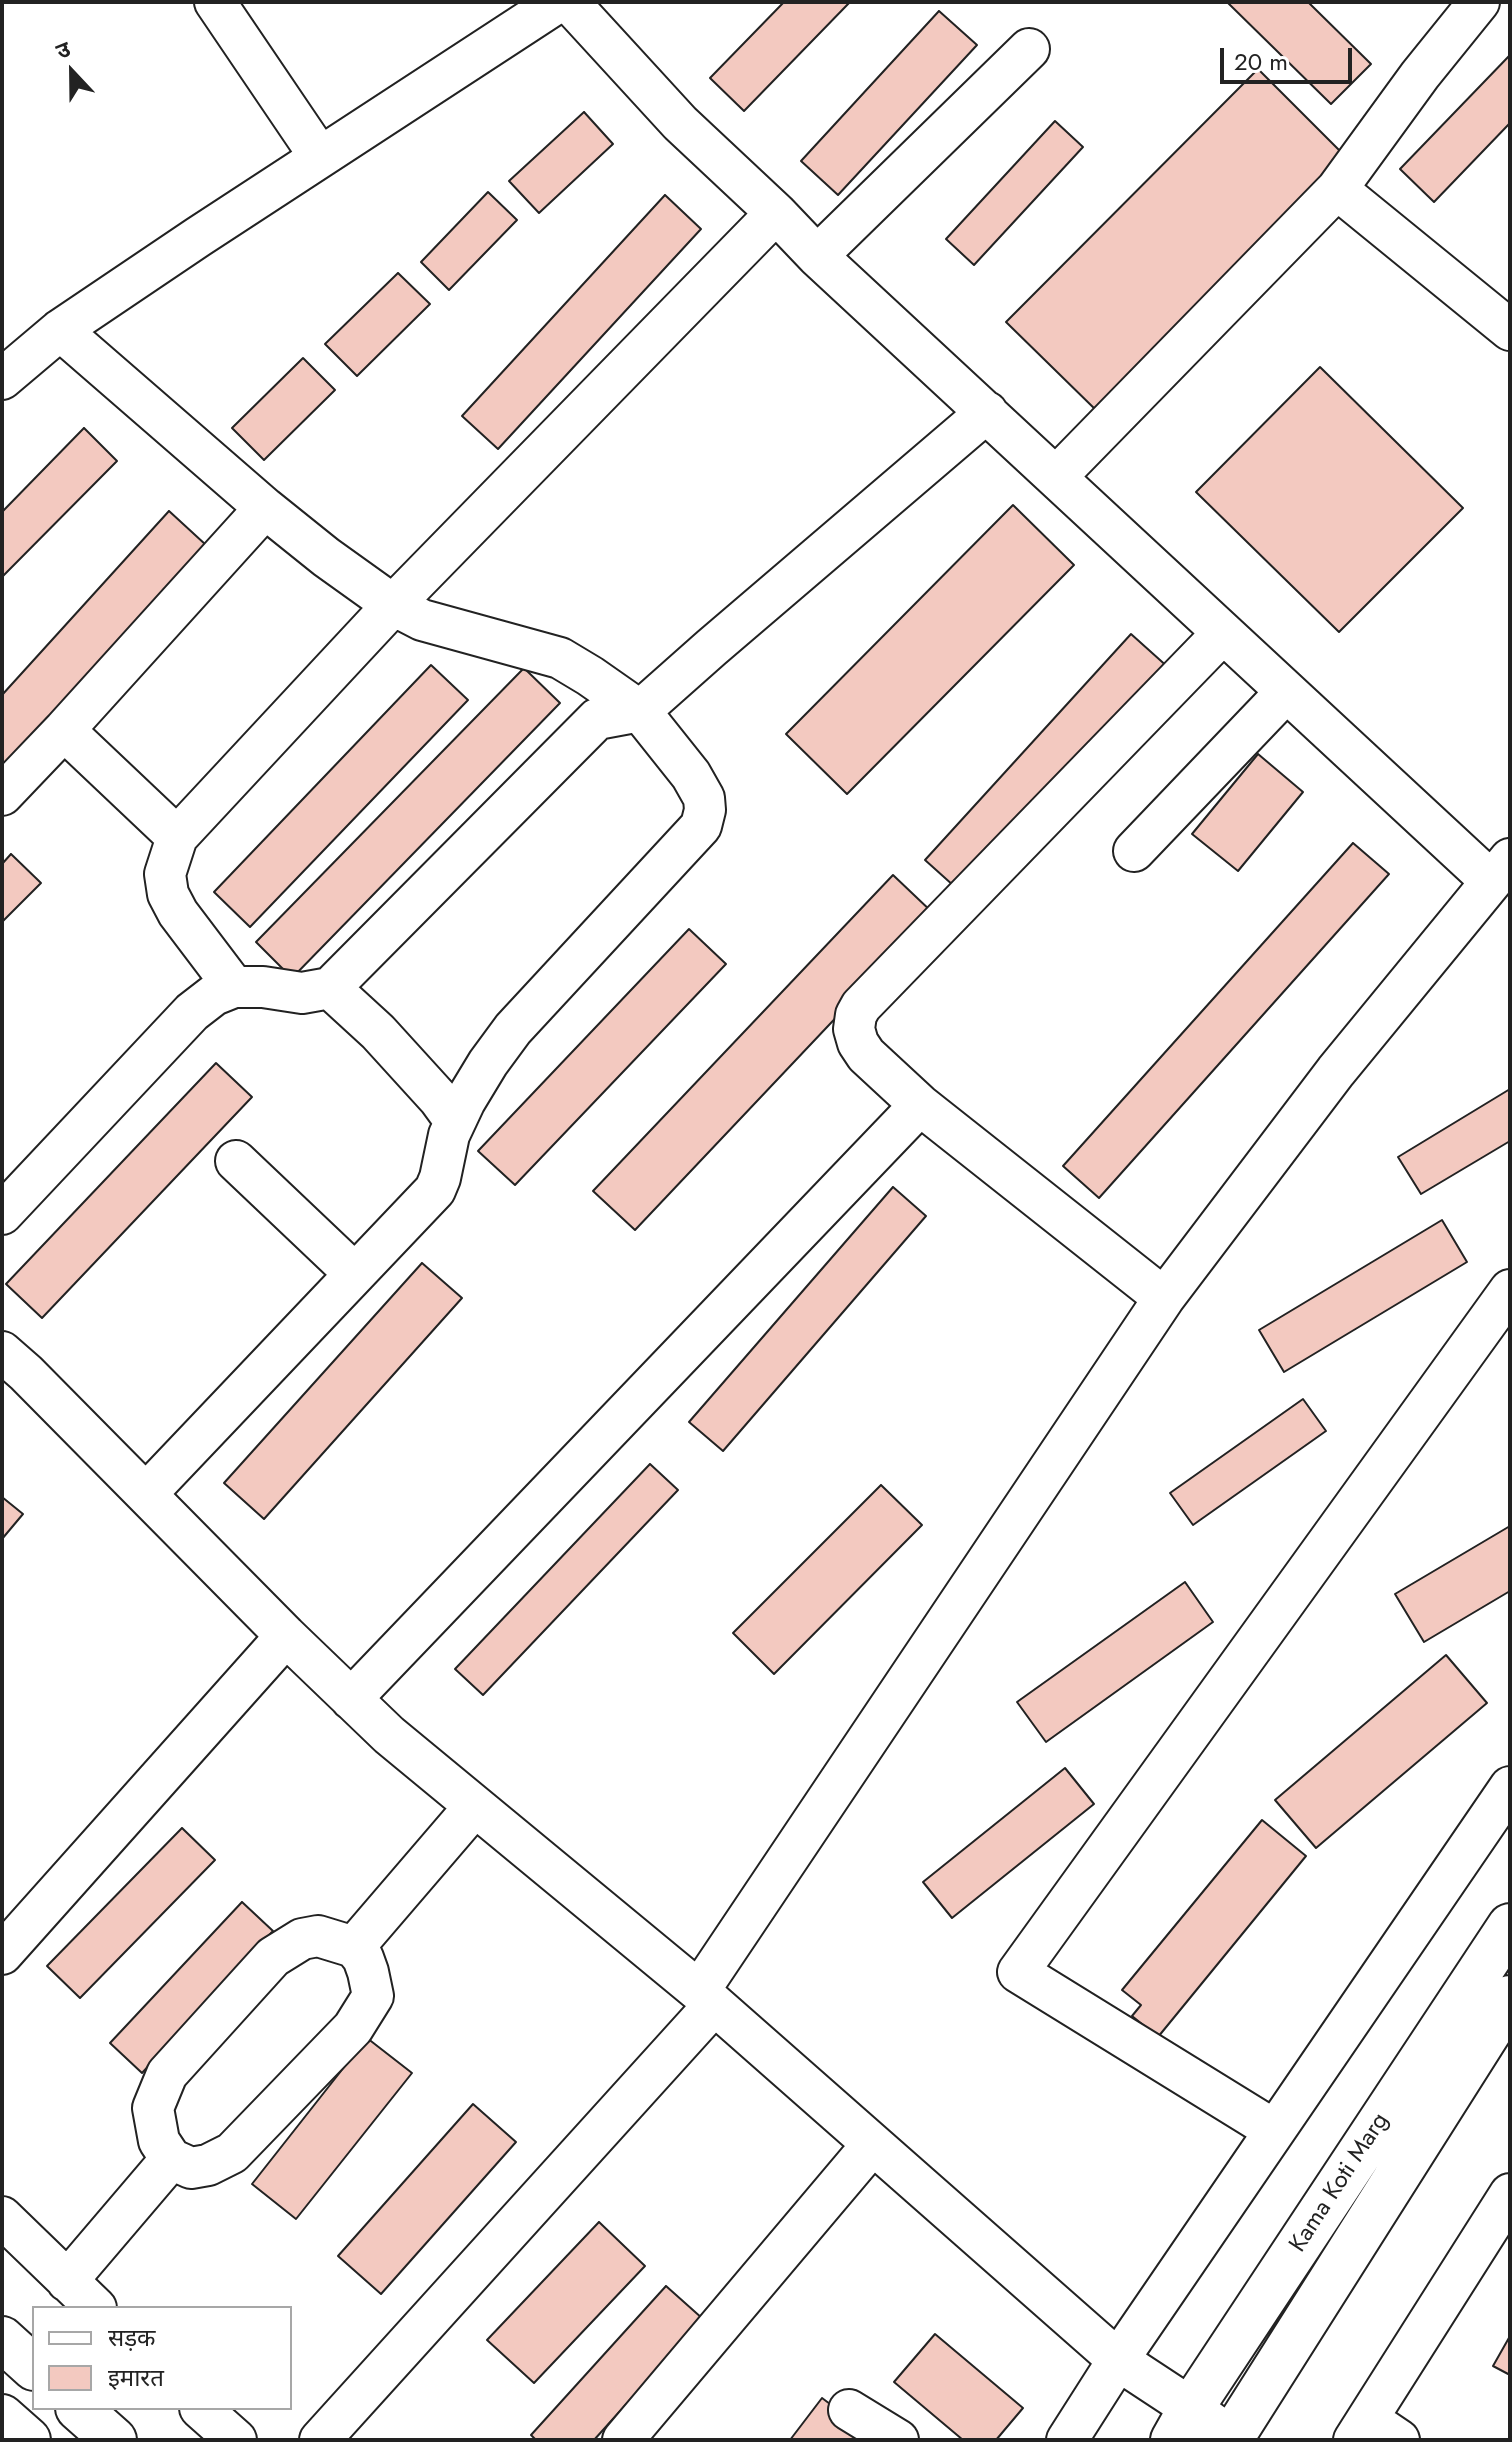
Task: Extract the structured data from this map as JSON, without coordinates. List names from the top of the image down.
{
  "streets": {
    "street": ["Kama Koti Marg"]
  },
  "legend": ["सड़क", "इमारत"],
  "scale_bar": "20 m",
  "north": "top"
}
